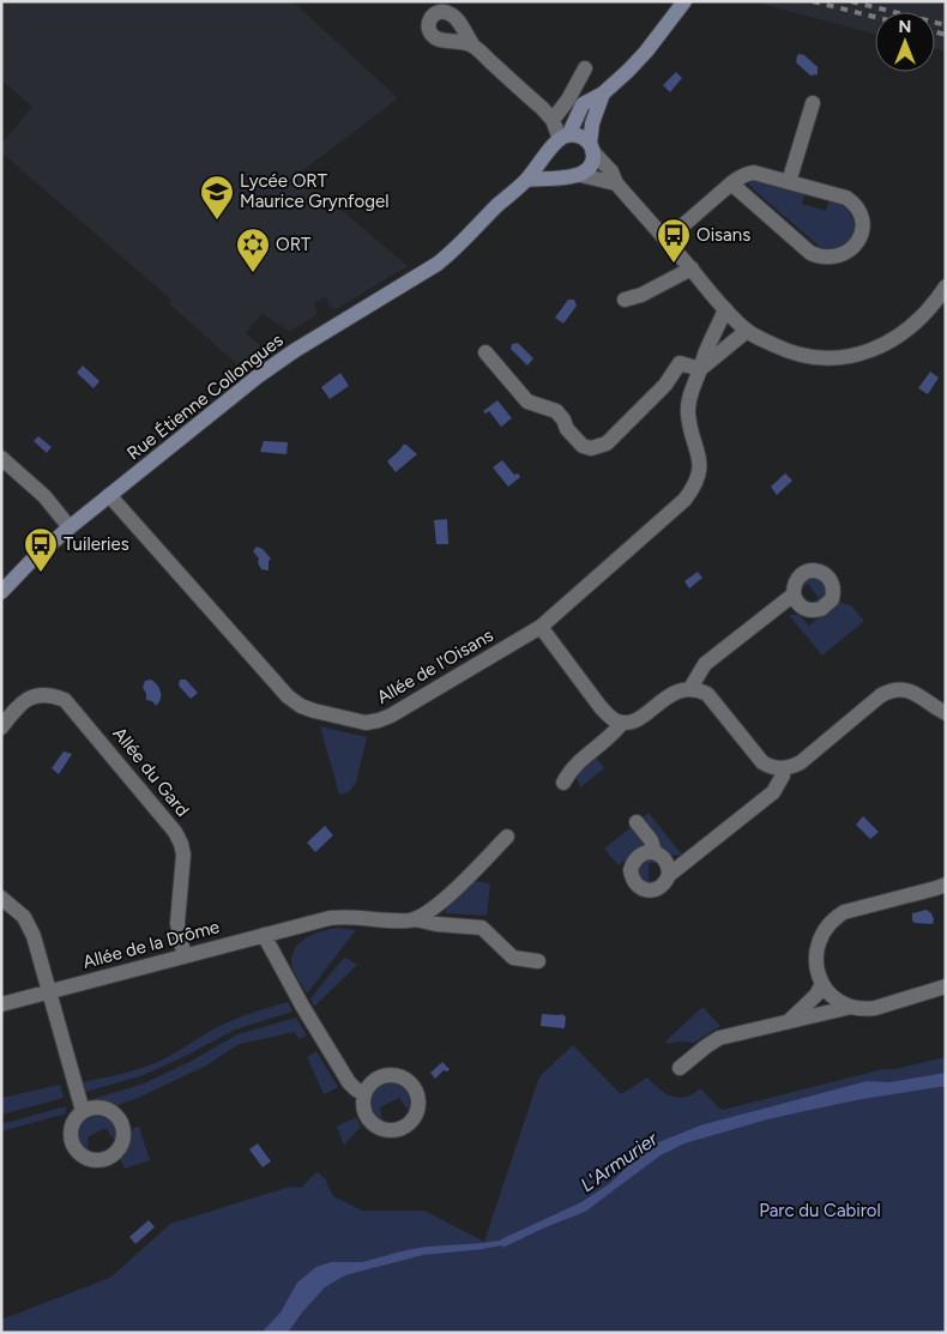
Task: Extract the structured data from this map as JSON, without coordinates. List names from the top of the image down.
{
  "streets": {
    "main road": ["Rue Étienne Collongues"],
    "street": ["Allée de l'Oisans", "Allée du Gard", "Allée de la Drôme"]
  },
  "crossings": [
    ["Rue Étienne Collongues", "Allée de l'Oisans"],
    ["Allée du Gard", "Allée de la Drôme"]
  ],
  "water": ["L'Armurier"],
  "parks": ["Parc du Cabirol"],
  "places": {
    "school or university": ["Lycée ORT Maurice Grynfogel"],
    "bus stop": ["Oisans", "Tuileries"],
    "synagogue": ["ORT"]
  },
  "north": "top"
}
